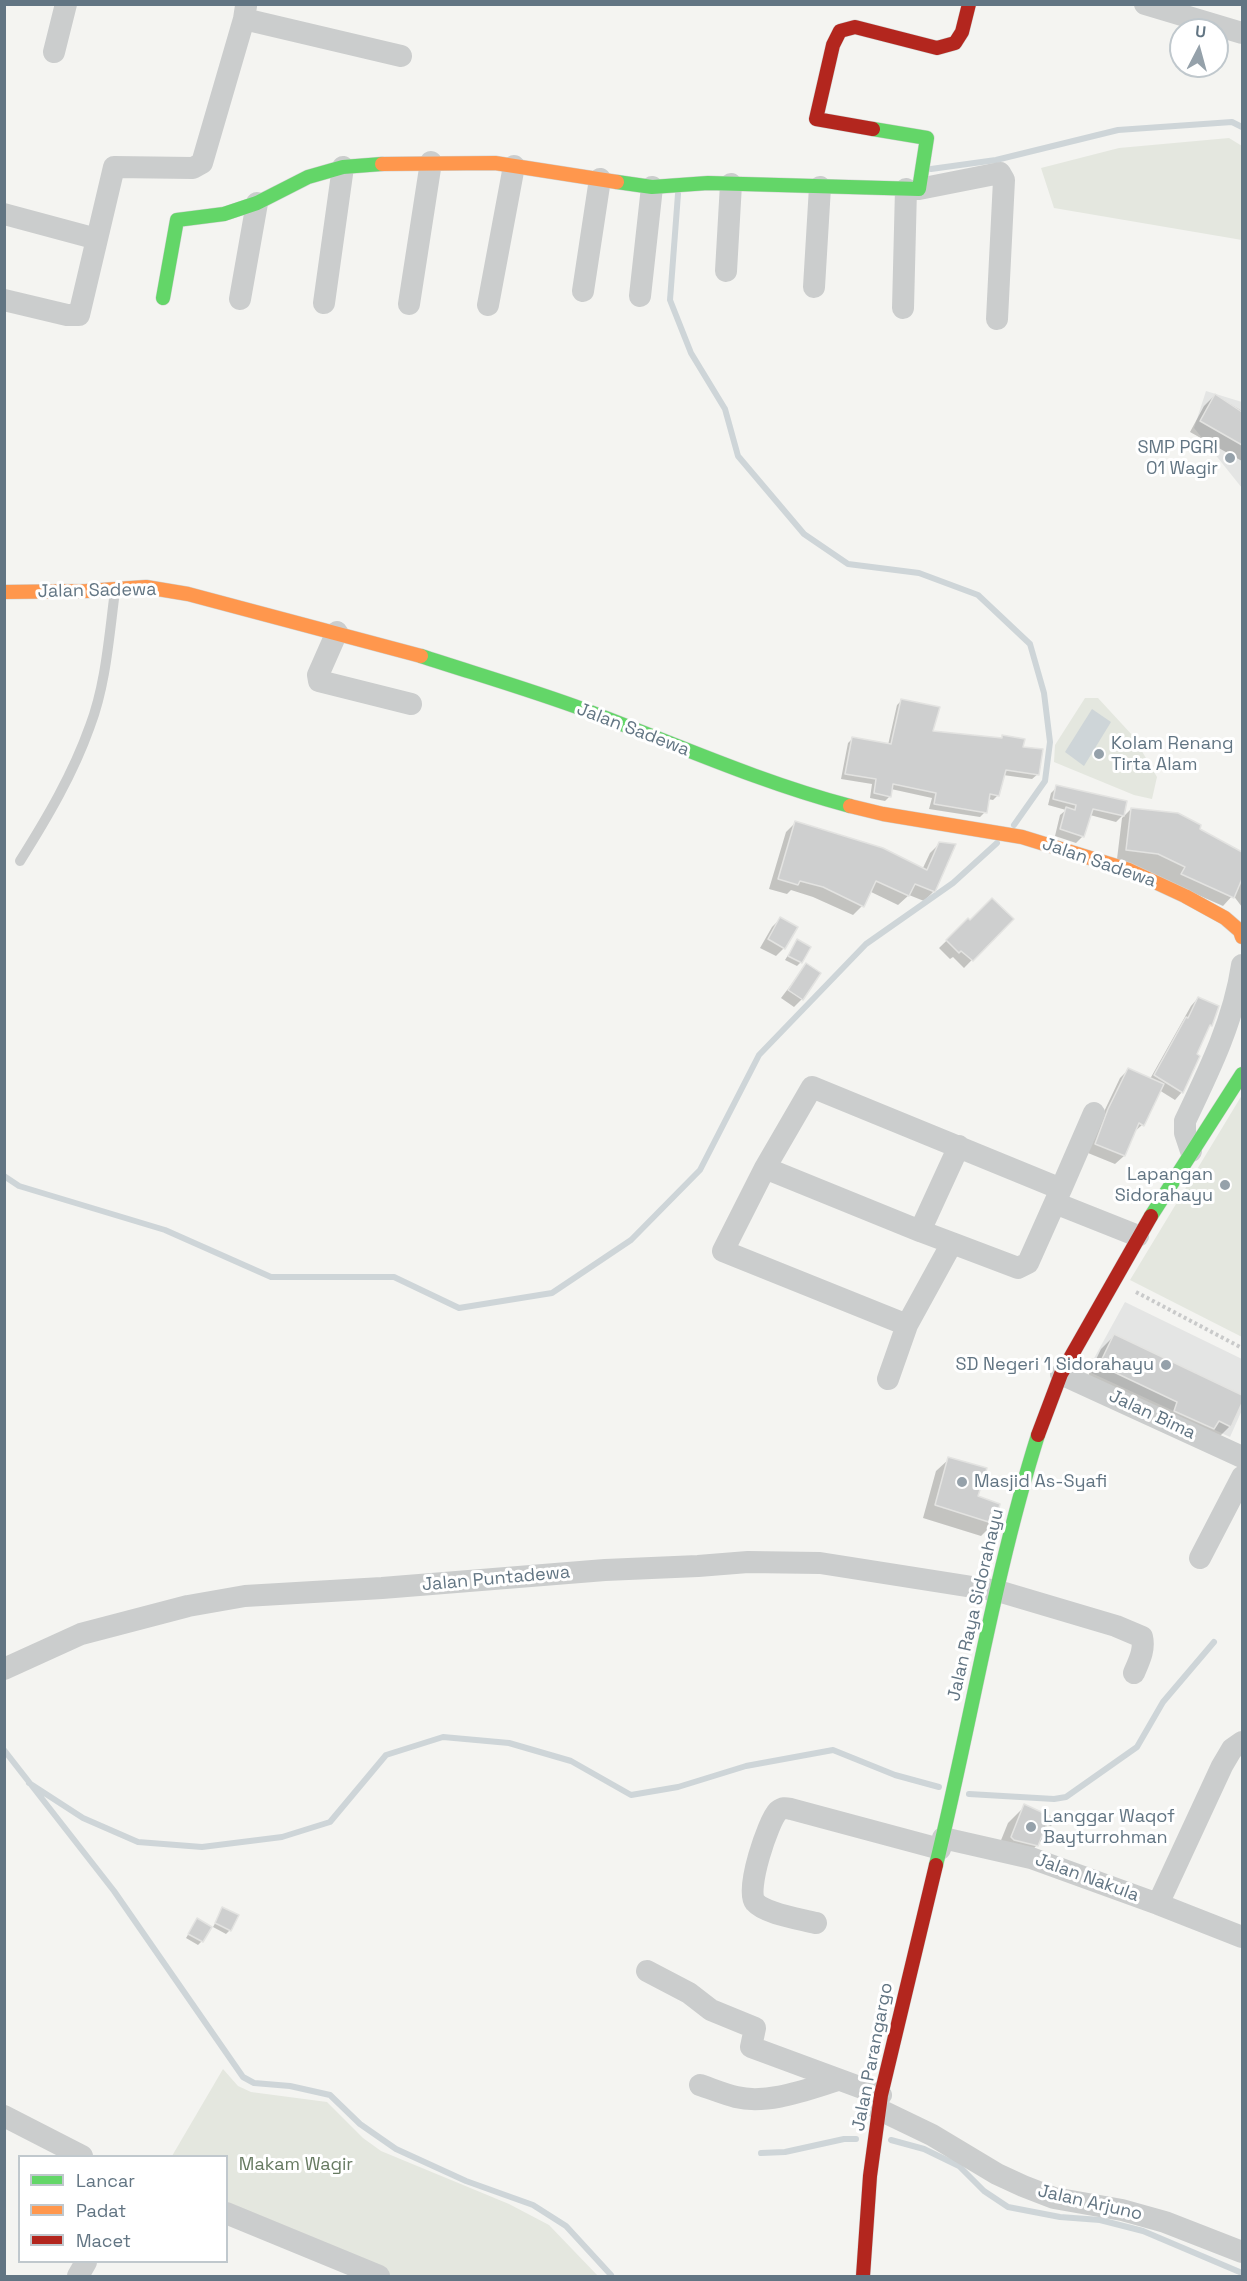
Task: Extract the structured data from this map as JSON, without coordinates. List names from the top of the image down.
{
  "streets": {
    "street": [
      "Jalan Sadewa",
      "Jalan Bima",
      "Jalan Puntadewa",
      "Jalan Raya Sidorahayu",
      "Jalan Nakula",
      "Jalan Parangargo",
      "Jalan Arjuno"
    ]
  },
  "crossings": [
    ["Jalan Bima", "Jalan Raya Sidorahayu"],
    ["Jalan Puntadewa", "Jalan Raya Sidorahayu"],
    ["Jalan Raya Sidorahayu", "Jalan Nakula"],
    ["Jalan Raya Sidorahayu", "Jalan Parangargo"],
    ["Jalan Nakula", "Jalan Parangargo"],
    ["Jalan Parangargo", "Jalan Arjuno"]
  ],
  "parks": ["Makam Wagir"],
  "places": [
    "SMP PGRI 01 Wagir",
    "Kolam Renang Tirta Alam",
    "Lapangan Sidorahayu",
    "SD Negeri 1 Sidorahayu",
    "Masjid As-Syafi",
    "Langgar Waqof Bayturrohman"
  ],
  "legend": ["Lancar", "Padat", "Macet"],
  "north": "top"
}
